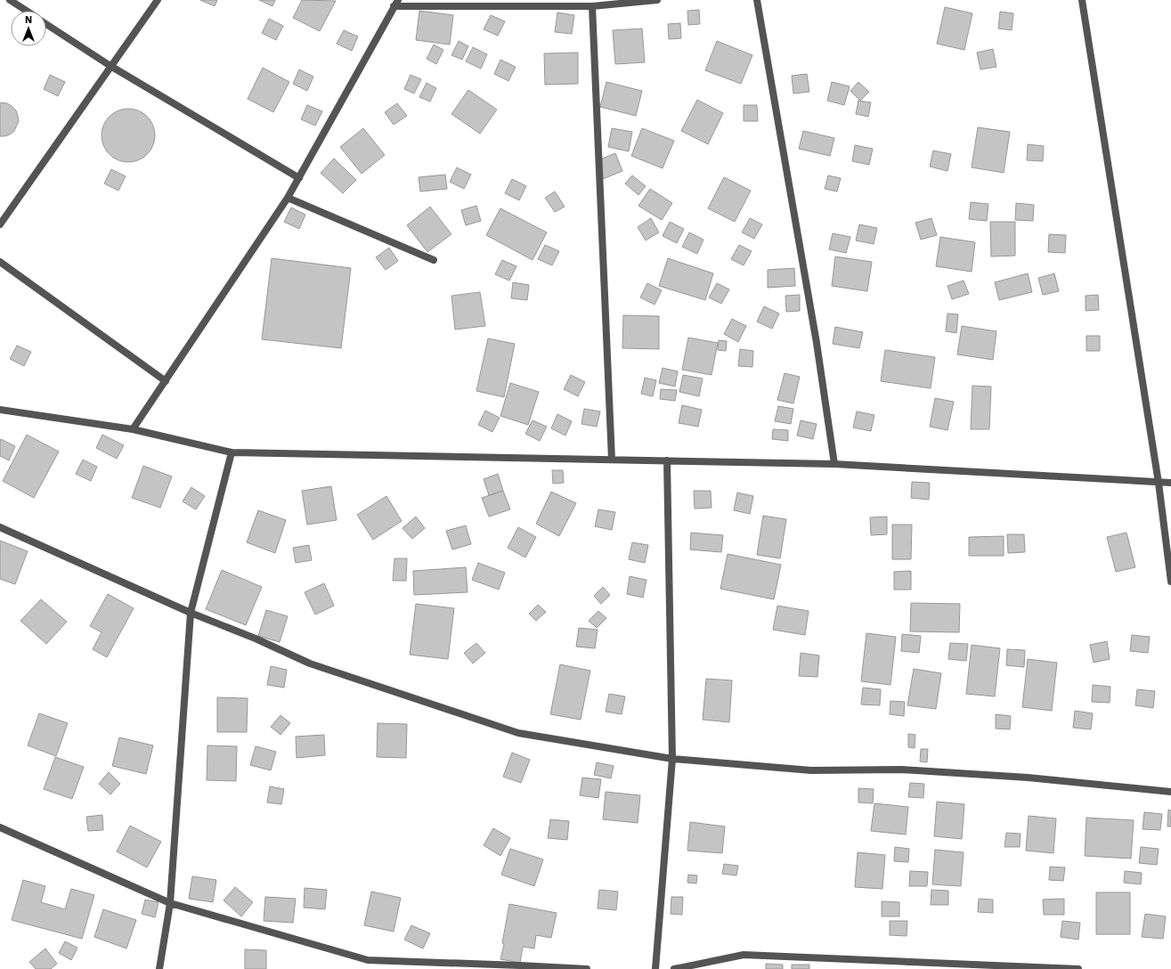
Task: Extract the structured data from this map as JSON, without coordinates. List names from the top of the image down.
{
  "north": "top"
}
